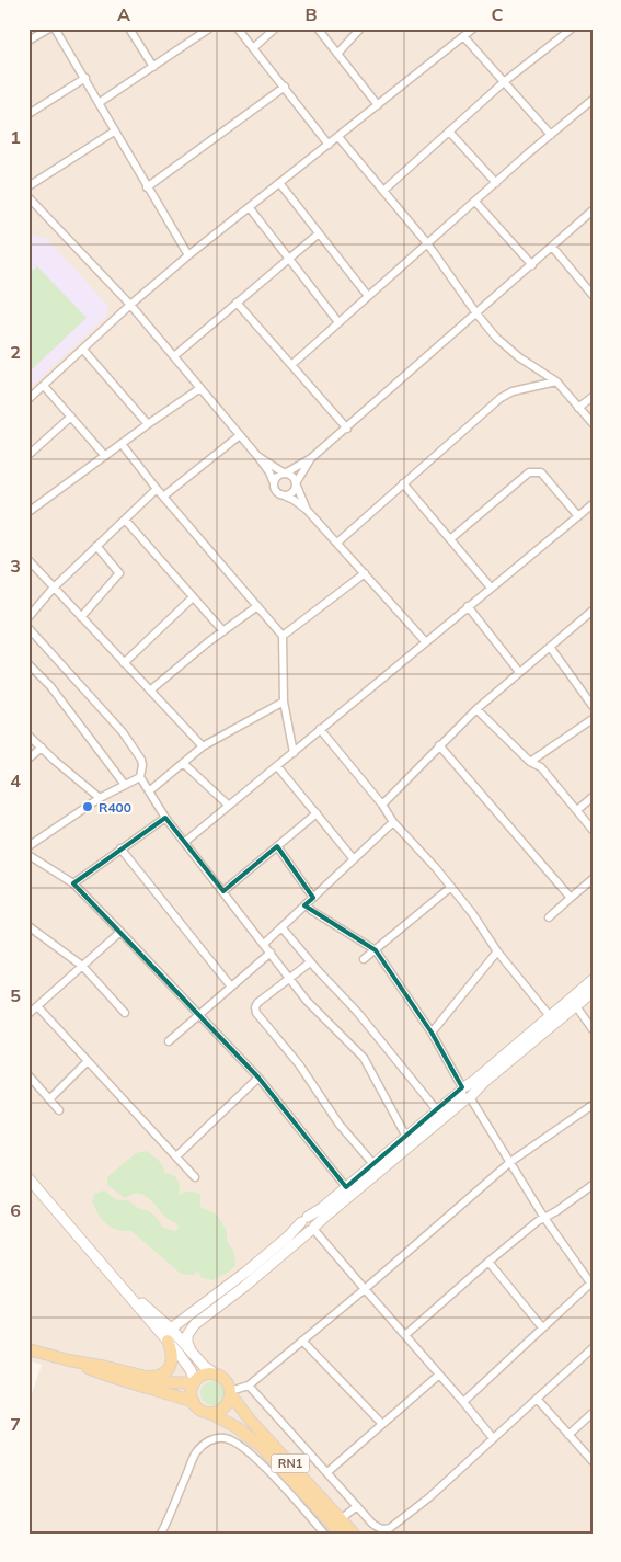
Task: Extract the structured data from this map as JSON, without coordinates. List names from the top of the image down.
{
  "streets": {
    "main road": ["RN1"]
  },
  "places": ["R400"],
  "grid": {
    "columns": ["A", "B", "C"],
    "rows": [
      "1",
      "2",
      "3",
      "4",
      "5",
      "6",
      "7"
    ]
  }
}
